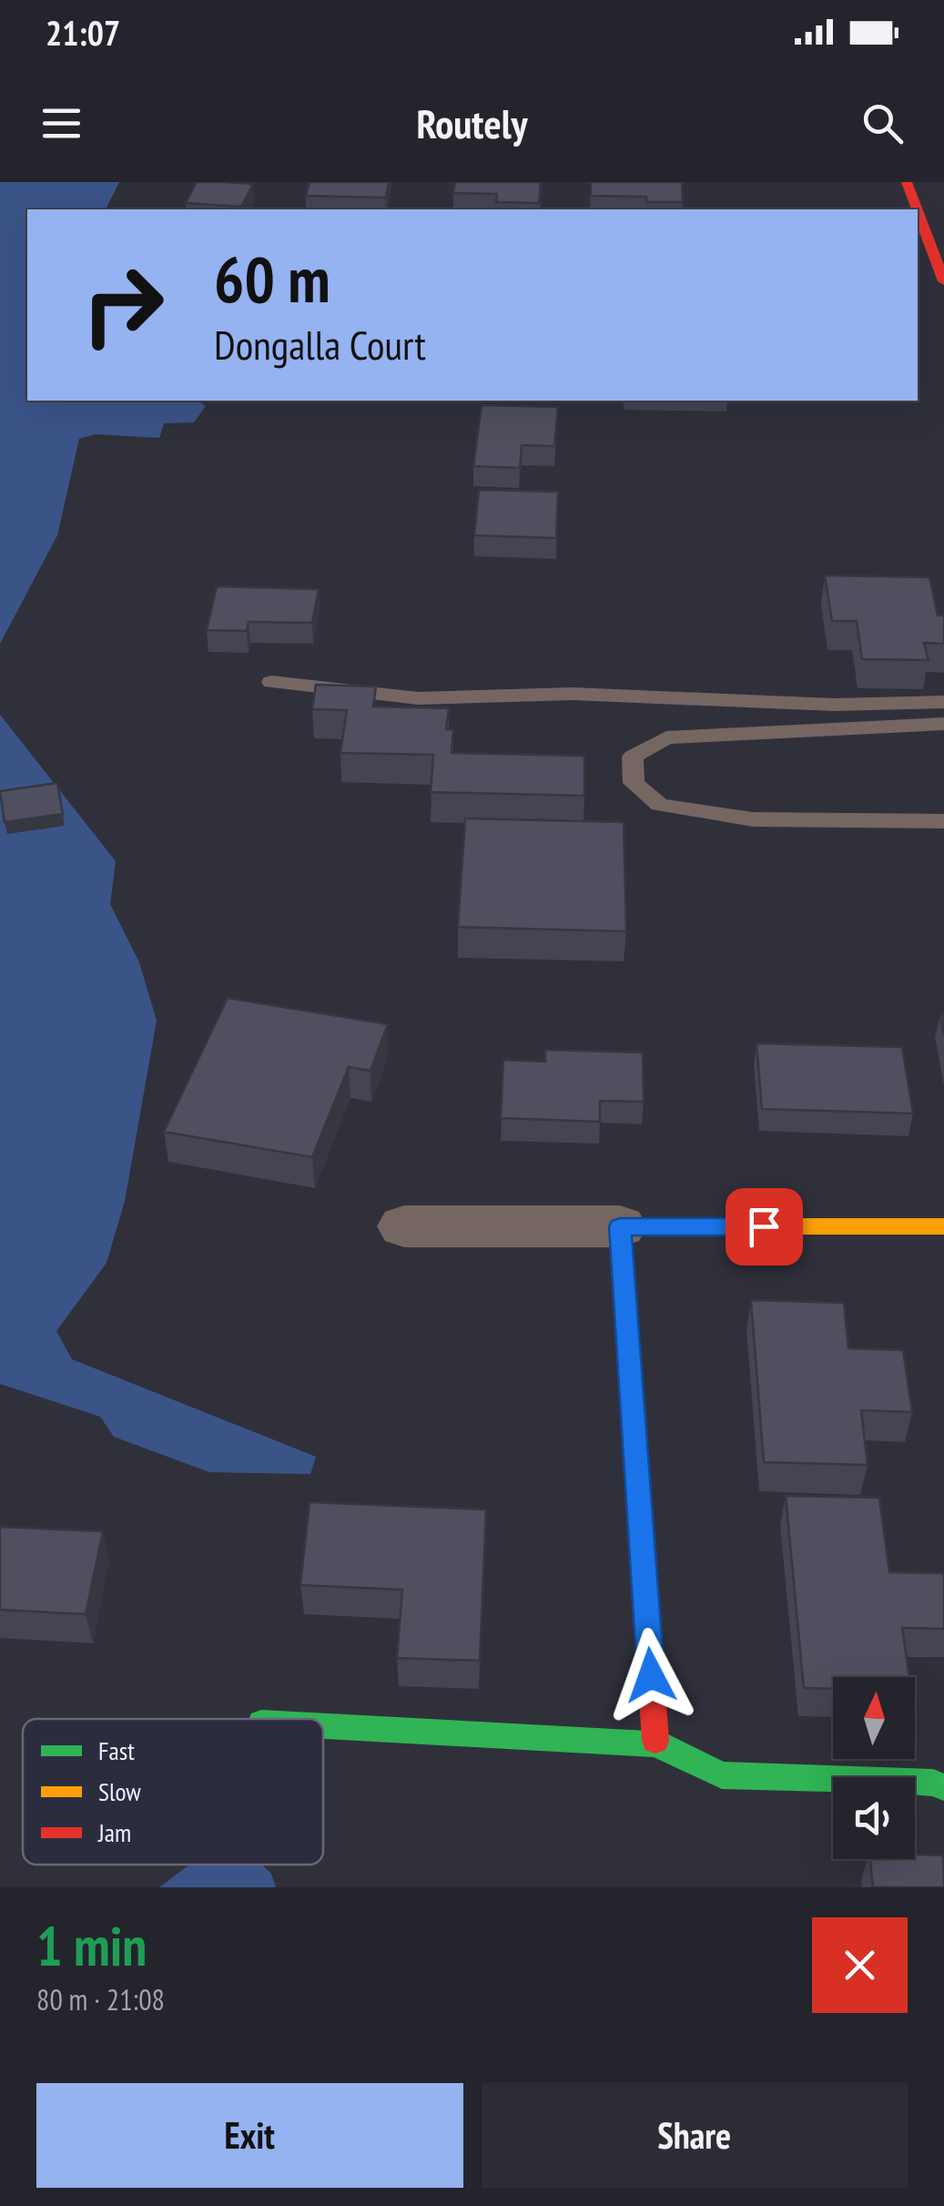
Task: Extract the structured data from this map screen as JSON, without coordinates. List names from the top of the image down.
{
  "legend": ["Fast", "Slow", "Jam"],
  "north": "top",
  "page": {
    "status": "21:07",
    "header": "Routely",
    "turn": ["60 m", "Dongalla Court"],
    "heading": ["1 min", "80 m · 21:08"],
    "buttons": ["Exit", "Share"]
  }
}
